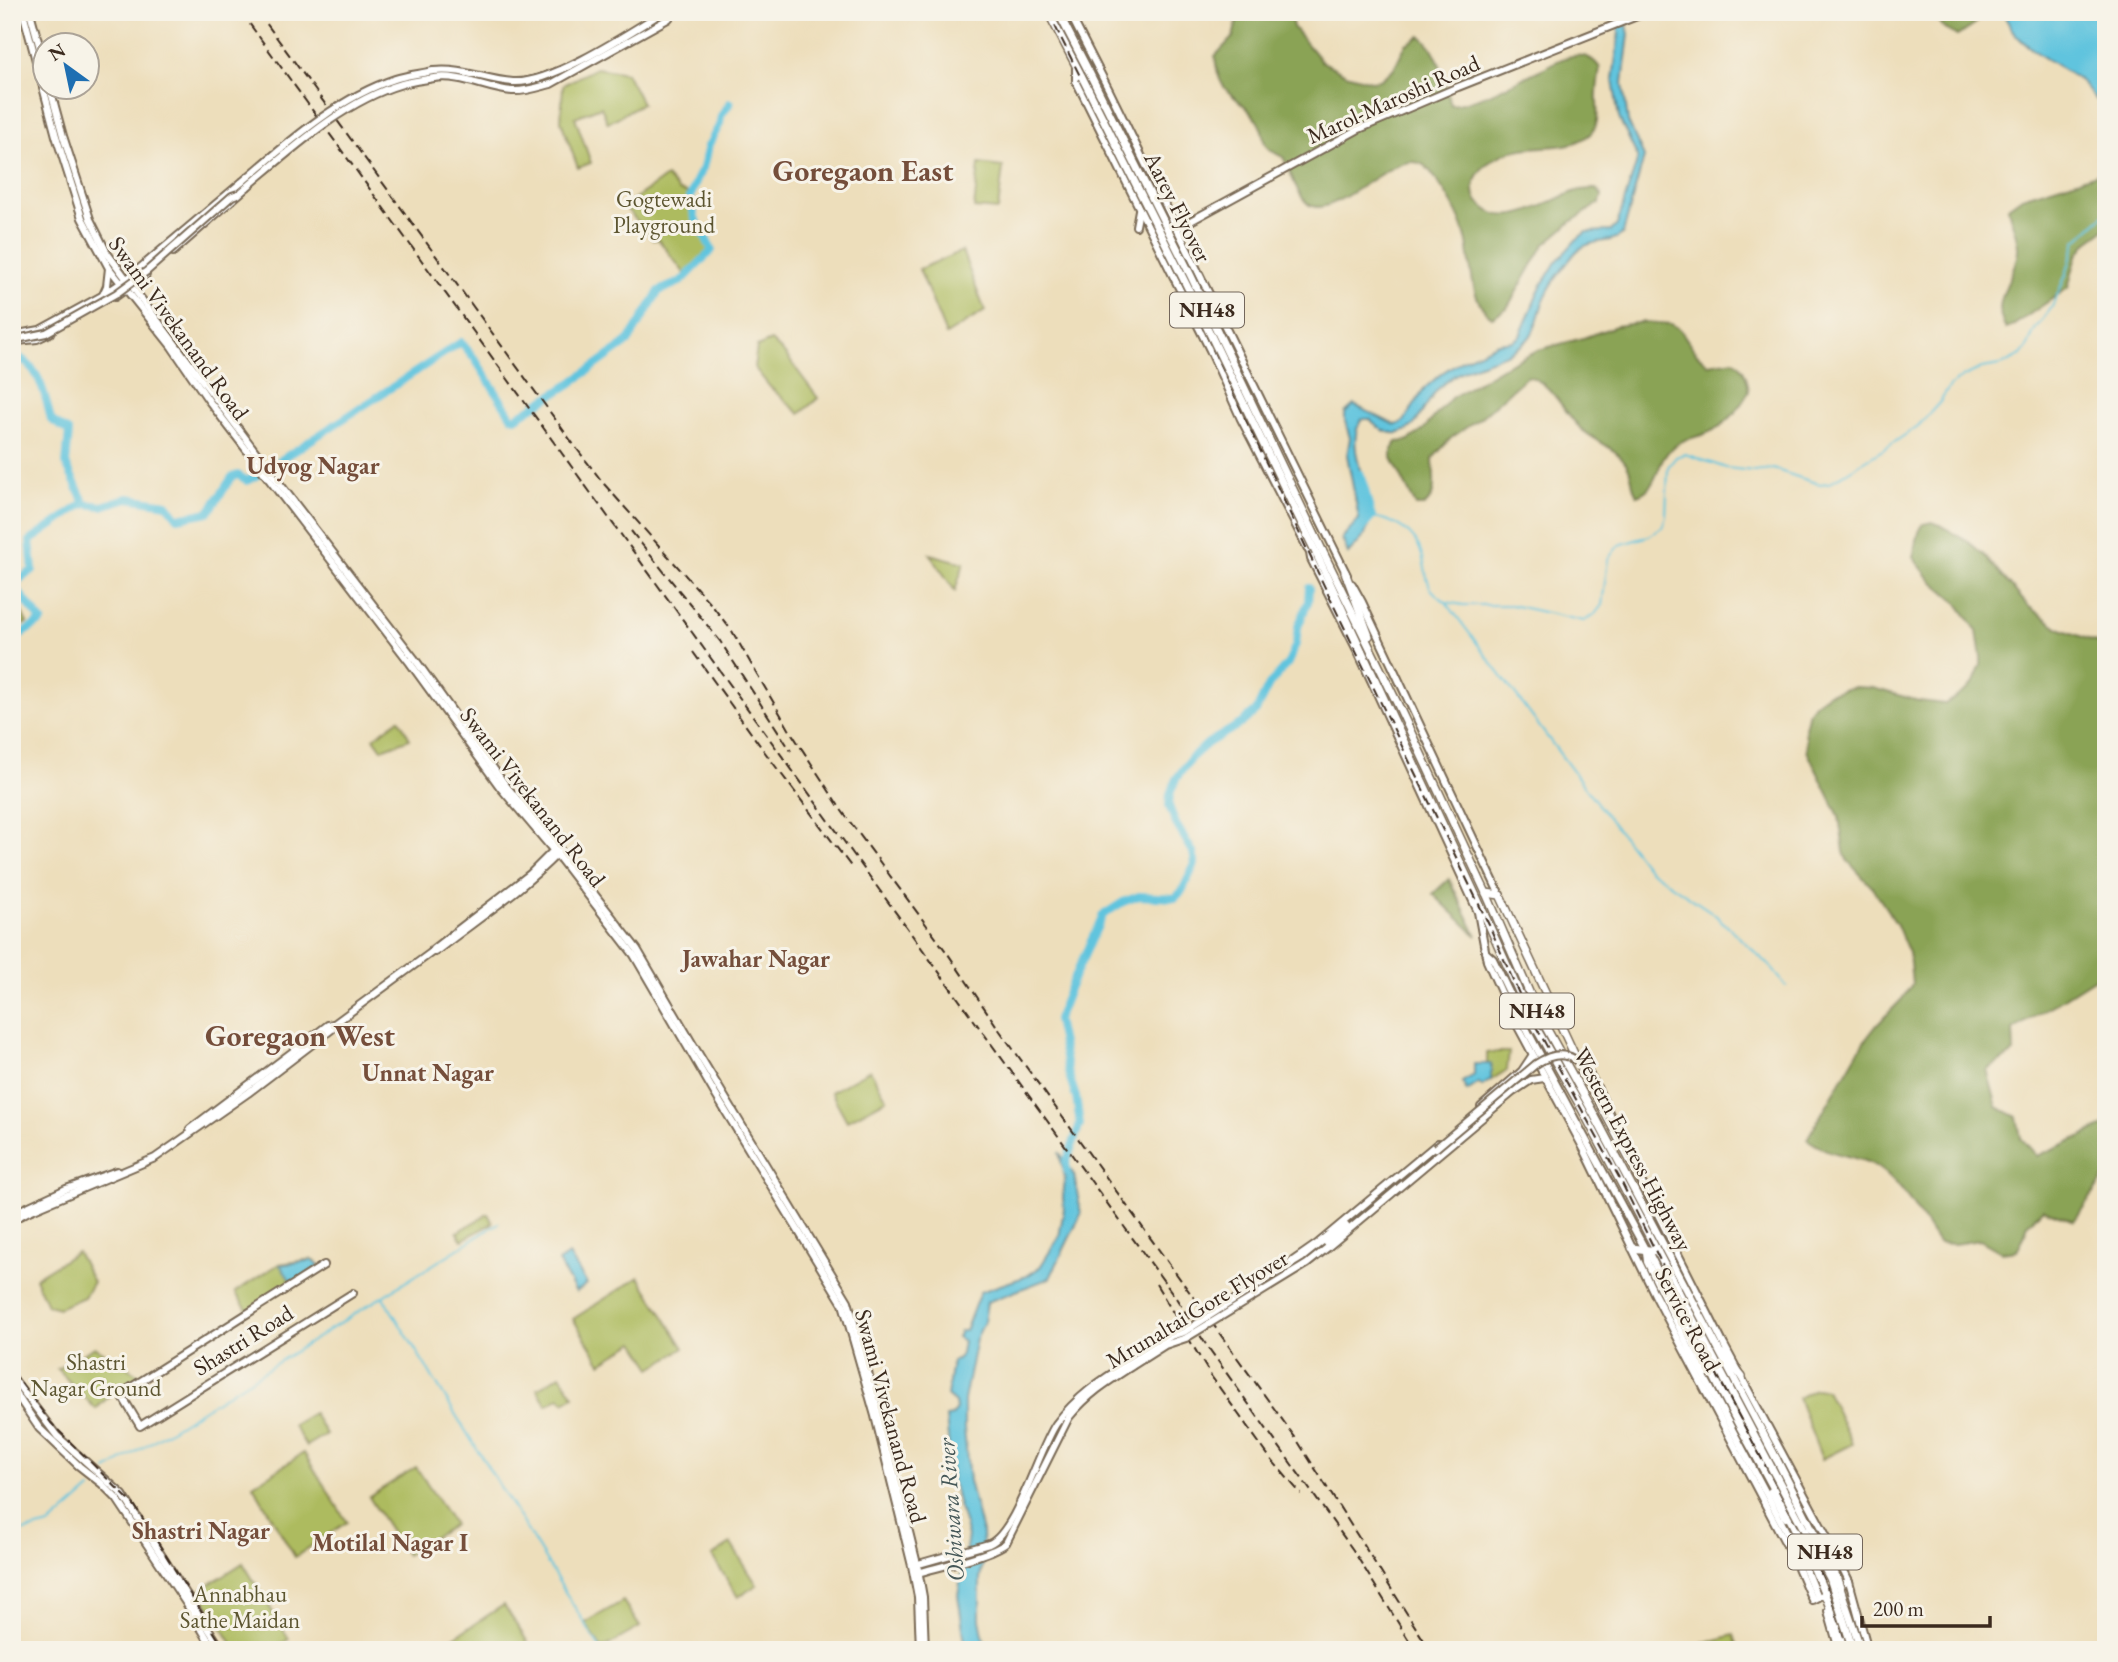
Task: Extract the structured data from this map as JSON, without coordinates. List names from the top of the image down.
{
  "streets": {
    "highway": ["Aarey Flyover", "NH48", "Western Express Highway"],
    "main road": [
      "Marol-Maroshi Road",
      "Swami Vivekanand Road",
      "Mrunaltai Gore Flyover",
      "Service Road",
      "Shastri Road"
    ]
  },
  "crossings": [
    ["Aarey Flyover", "NH48"],
    ["Aarey Flyover", "Western Express Highway"]
  ],
  "districts": [
    "Goregaon East",
    "Udyog Nagar",
    "Jawahar Nagar",
    "Goregaon West",
    "Unnat Nagar",
    "Shastri Nagar",
    "Motilal Nagar I"
  ],
  "water": ["Oshiwara River"],
  "parks": ["Gogtewadi Playground", "Shastri Nagar Ground", "Annabhau Sathe Maidan"],
  "scale_bar": "200 m",
  "north": "top left"
}
